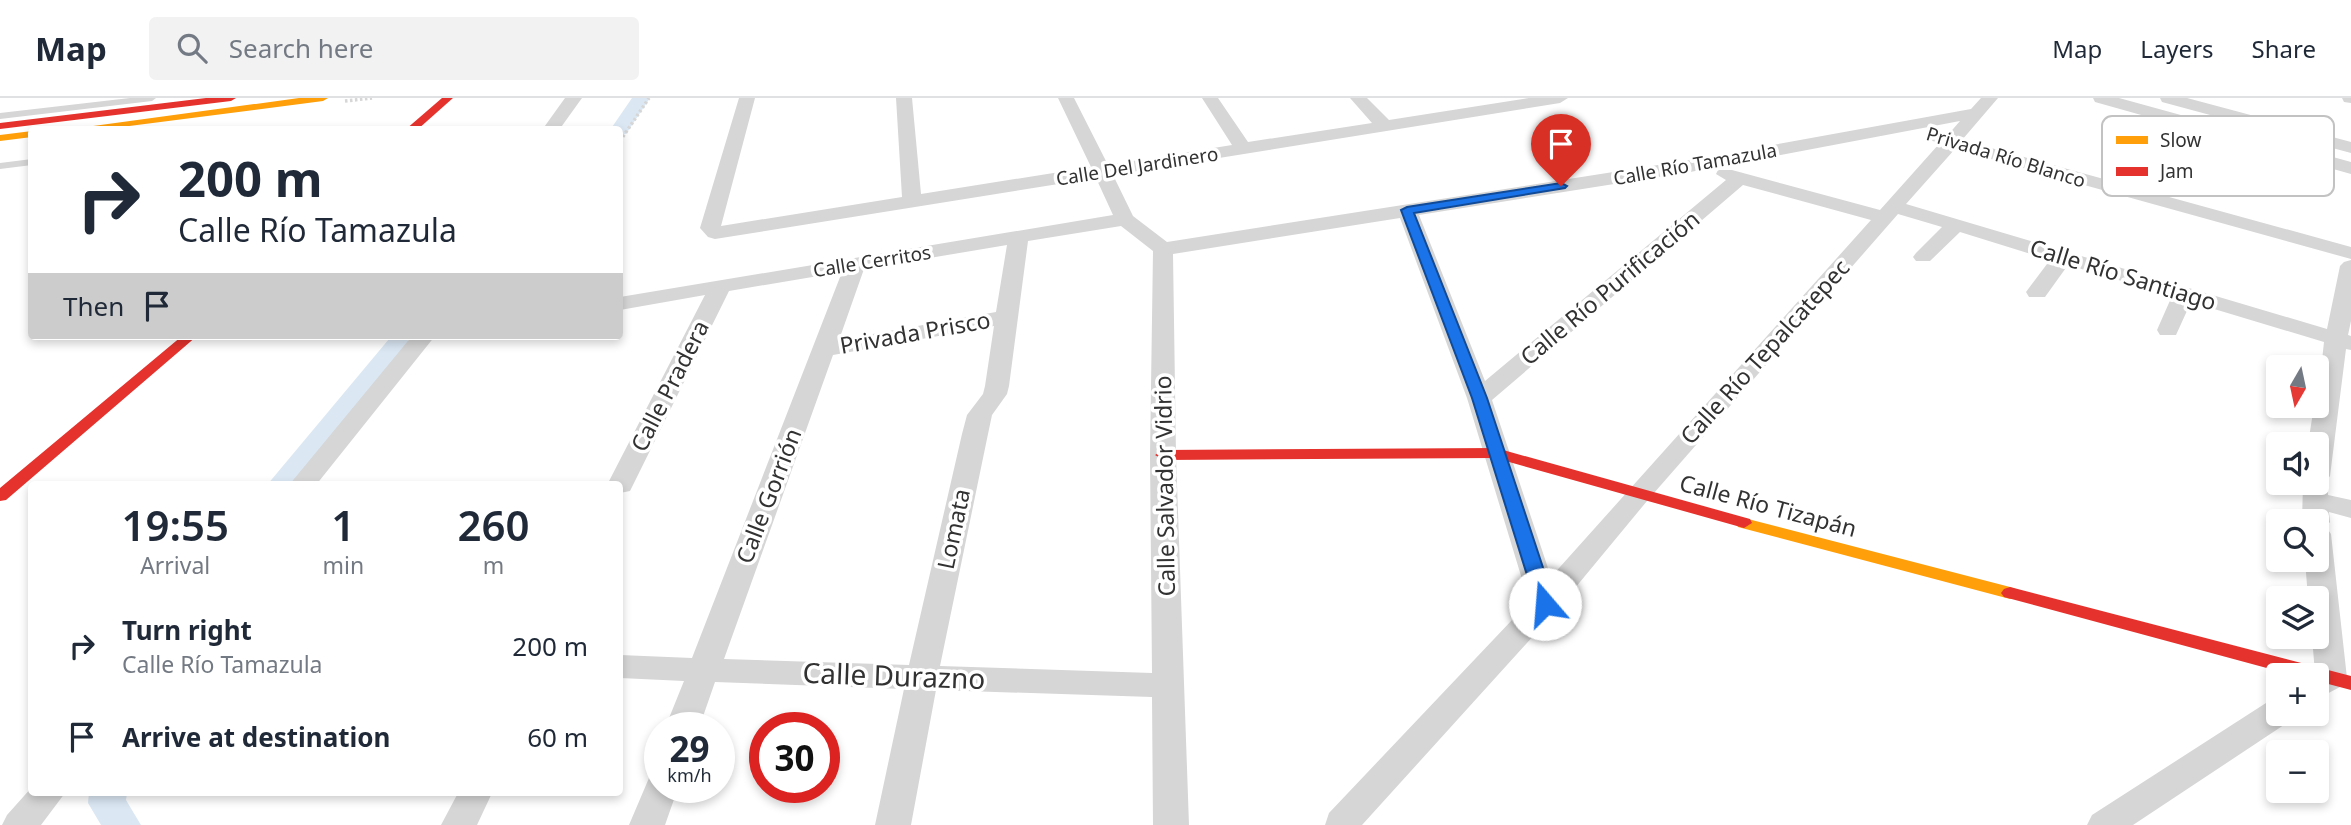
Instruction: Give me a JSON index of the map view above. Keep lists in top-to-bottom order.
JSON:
{
  "streets": {
    "main road": ["Calle Río Tizapán"],
    "street": [
      "Privada Río Blanco",
      "Calle Río Tamazula",
      "Calle Del Jardinero",
      "Calle Cerritos",
      "Calle Río Santiago",
      "Calle Río Purificación",
      "Privada Prisco",
      "Calle Río Tepalcatepec",
      "Calle Pradera",
      "Calle Salvador Vidrio",
      "Calle Gorrión",
      "Lomata",
      "Calle Durazno"
    ]
  },
  "crossings": [
    ["Privada Río Blanco", "Calle Río Tamazula"],
    ["Privada Río Blanco", "Calle Río Tepalcatepec"],
    ["Calle Río Tamazula", "Calle Río Santiago"],
    ["Calle Río Tamazula", "Calle Río Tepalcatepec"],
    ["Calle Río Tamazula", "Calle Salvador Vidrio"],
    ["Calle Cerritos", "Calle Pradera"],
    ["Calle Cerritos", "Calle Gorrión"],
    ["Calle Cerritos", "Lomata"],
    ["Calle Río Santiago", "Calle Río Purificación"],
    ["Calle Río Santiago", "Calle Río Tepalcatepec"],
    ["Privada Prisco", "Calle Gorrión"],
    ["Privada Prisco", "Lomata"],
    ["Calle Río Tepalcatepec", "Calle Río Tizapán"],
    ["Calle Salvador Vidrio", "Calle Río Tizapán"],
    ["Calle Salvador Vidrio", "Calle Durazno"],
    ["Calle Gorrión", "Calle Durazno"],
    ["Lomata", "Calle Durazno"]
  ],
  "legend": ["Slow", "Jam"],
  "north": "bottom",
  "page": {
    "header": "Map",
    "search": "Search here",
    "nav": ["Map", "Layers", "Share"],
    "turn": ["200 m", "Calle Río Tamazula"],
    "then": "Then",
    "map_buttons": ["+", "−"],
    "eta": [
      "19:55",
      "Arrival",
      "1",
      "min",
      "260",
      "m"
    ],
    "list": [
      {
        "name": "Turn right",
        "note": "Calle Río Tamazula",
        "value": "200 m"
      },
      {
        "name": "Arrive at destination",
        "value": "60 m"
      }
    ],
    "speed": "29 km/h",
    "limit": "30"
  }
}
